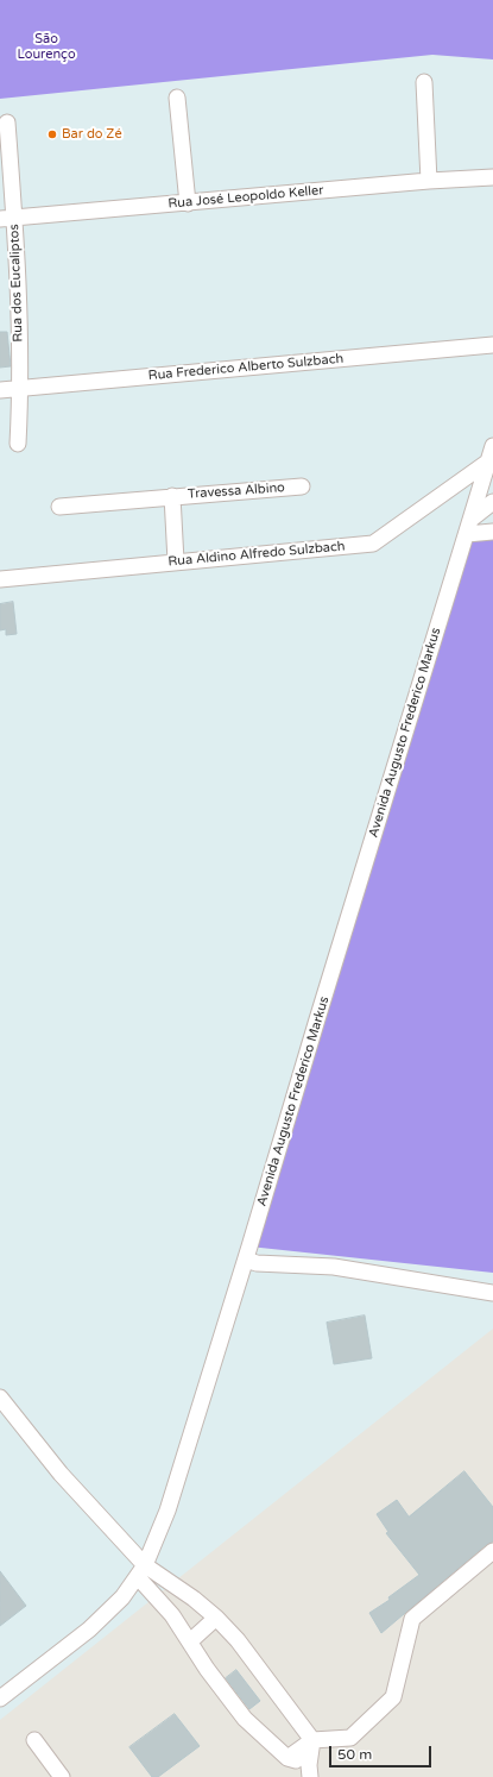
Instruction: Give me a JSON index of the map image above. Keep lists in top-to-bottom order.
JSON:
{
  "streets": {
    "street": [
      "Rua José Leopoldo Keller",
      "Rua dos Eucaliptos",
      "Rua Frederico Alberto Sulzbach",
      "Travessa Albino",
      "Rua Aldino Alfredo Sulzbach",
      "Avenida Augusto Frederico Markus"
    ]
  },
  "crossings": [
    ["Rua José Leopoldo Keller", "Rua dos Eucaliptos"],
    ["Rua dos Eucaliptos", "Rua Frederico Alberto Sulzbach"],
    ["Travessa Albino", "Rua Aldino Alfredo Sulzbach"],
    ["Rua Aldino Alfredo Sulzbach", "Avenida Augusto Frederico Markus"]
  ],
  "parks": ["São Lourenço"],
  "places": ["Bar do Zé"],
  "scale_bar": "50 m"
}
